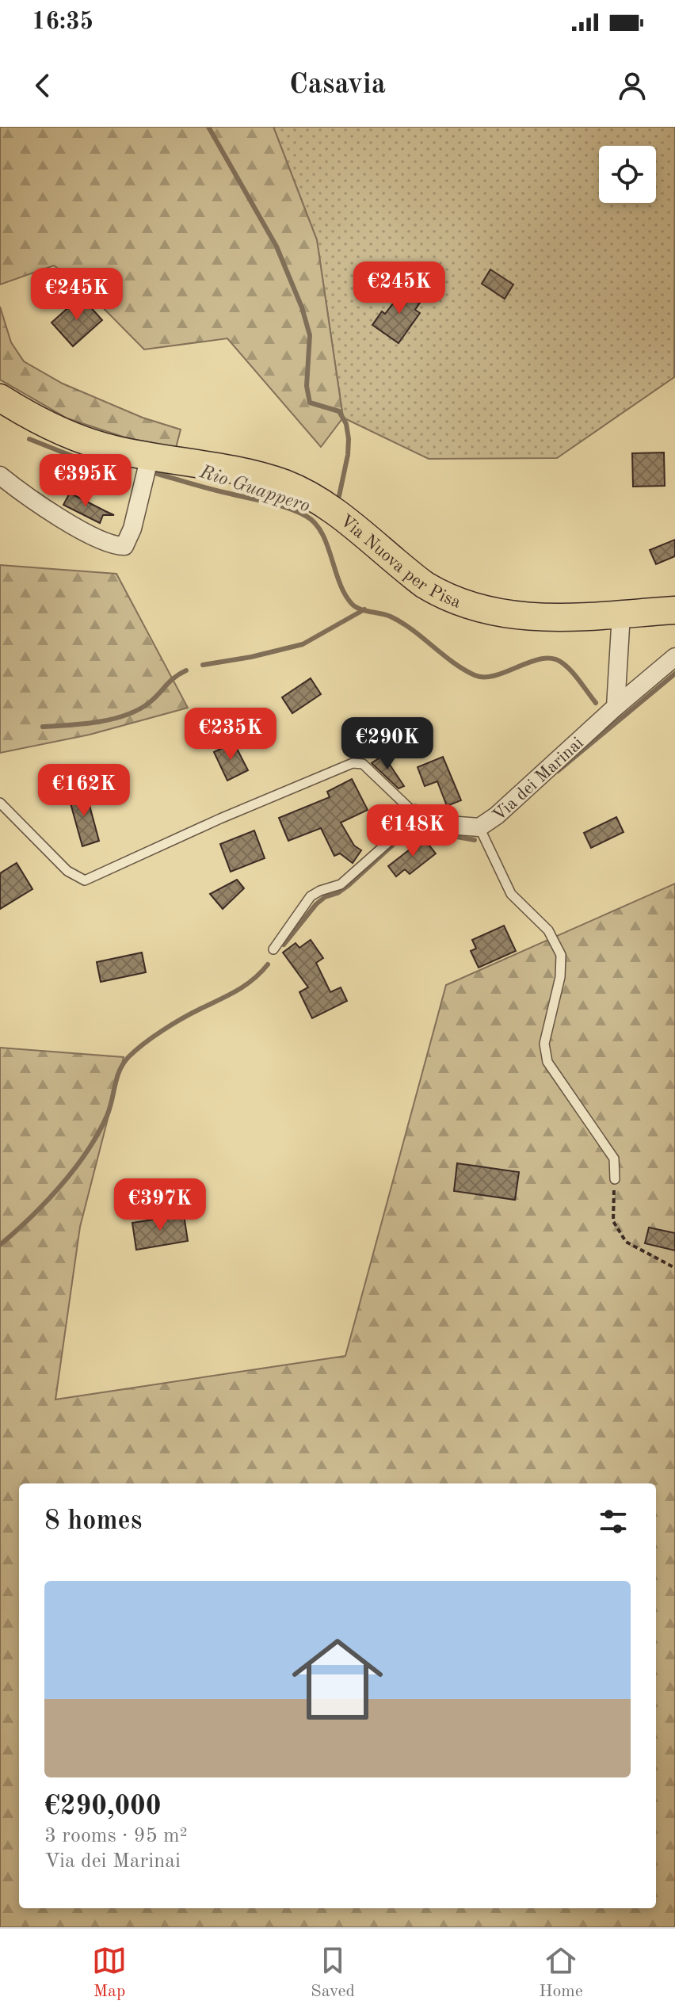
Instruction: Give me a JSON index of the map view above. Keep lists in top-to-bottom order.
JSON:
{
  "streets": {
    "main road": ["Via Nuova per Pisa"],
    "street": ["Via dei Marinai"]
  },
  "water": ["Rio Guappero"],
  "page": {
    "status": "16:35",
    "header": "Casavia",
    "price": [
      "€245K",
      "€245K",
      "€395K",
      "€235K",
      "€290K",
      "€162K",
      "€148K",
      "€397K"
    ],
    "heading": "8 homes",
    "list": [
      {
        "name": "€290,000",
        "note": "3 rooms · 95 m² · Via dei Marinai"
      }
    ],
    "tabs": ["Map", "Saved", "Home"]
  }
}
